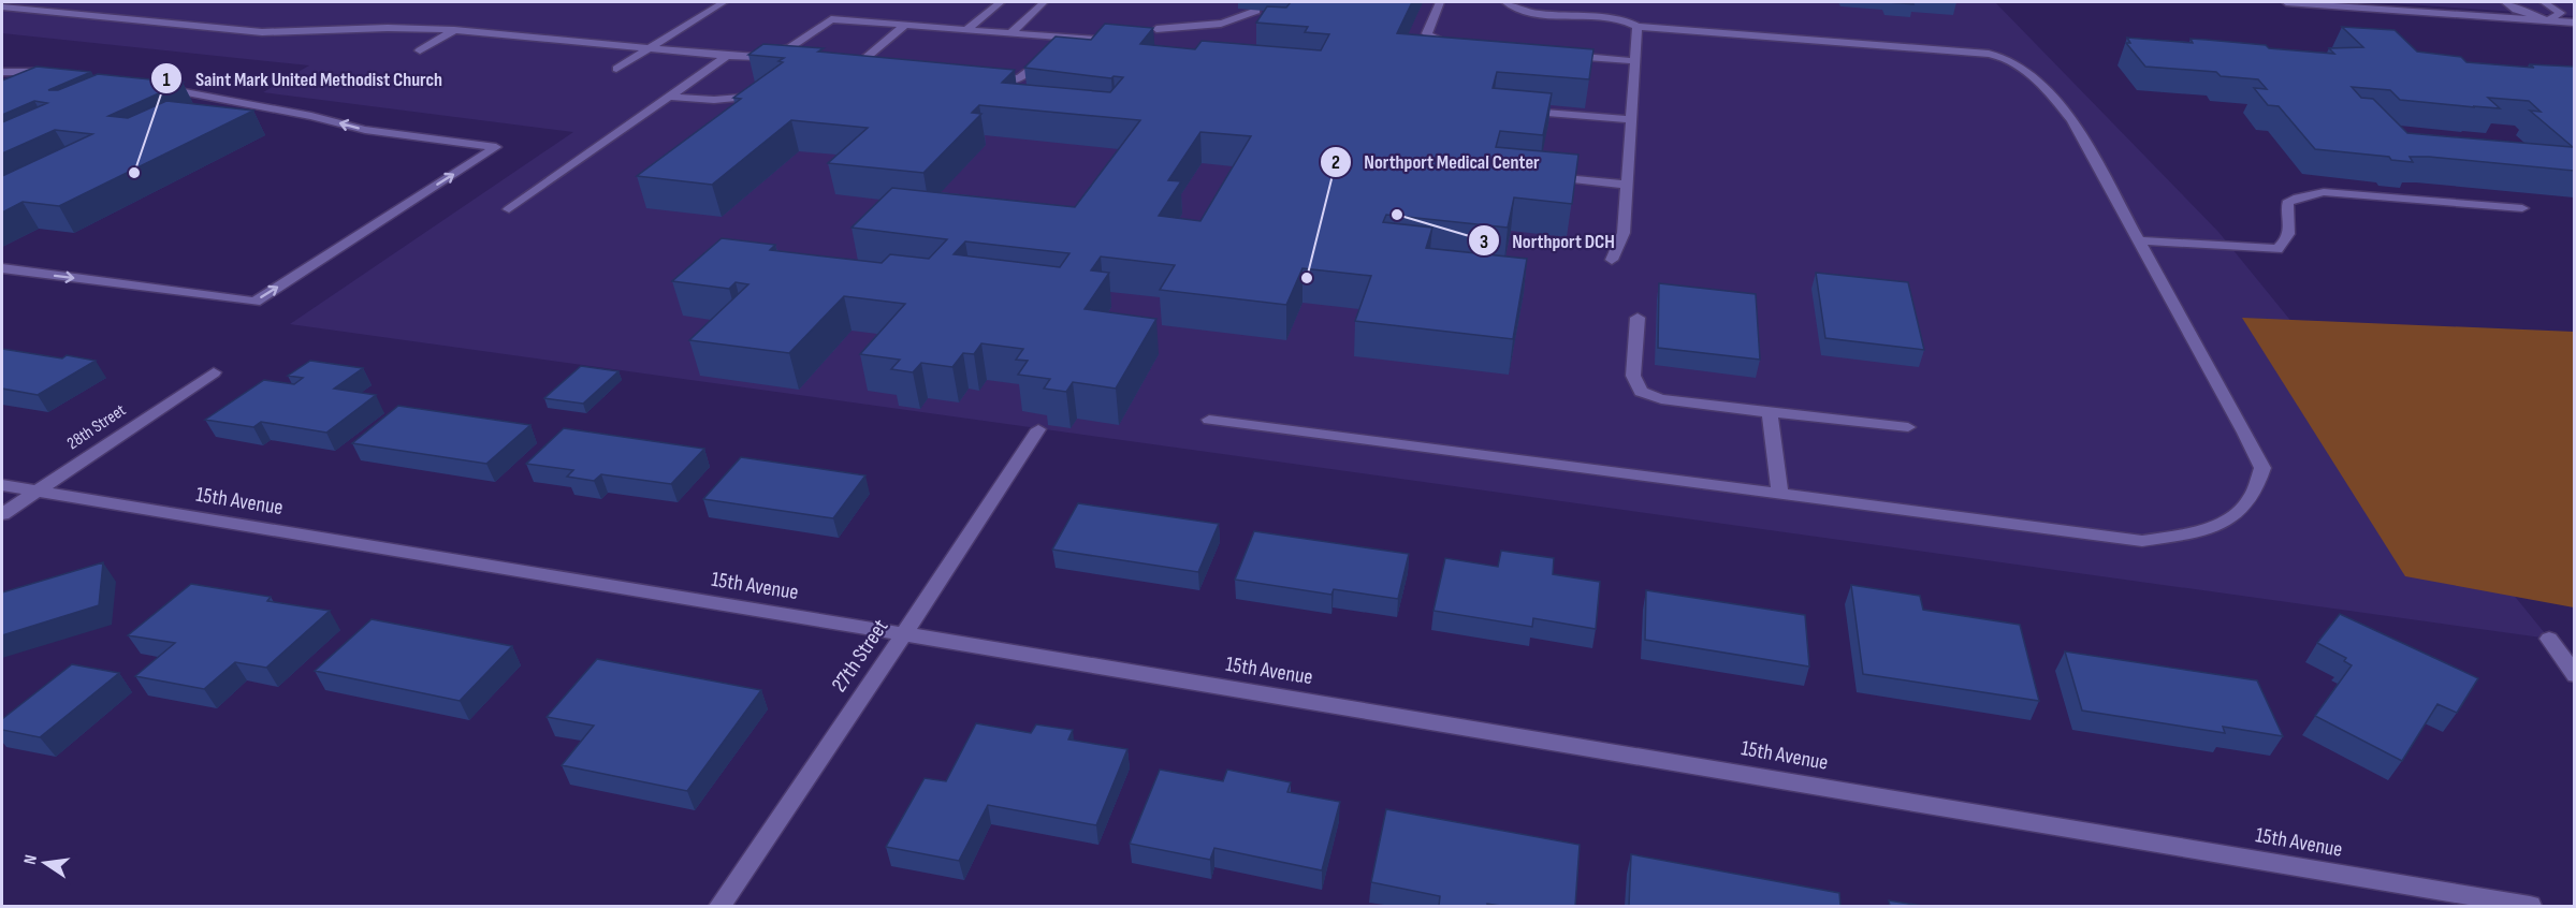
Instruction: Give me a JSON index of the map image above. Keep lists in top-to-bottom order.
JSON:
{
  "streets": {
    "street": ["28th Street", "15th Avenue", "27th Street"]
  },
  "crossings": [
    ["28th Street", "15th Avenue"],
    ["15th Avenue", "27th Street"]
  ],
  "places": ["Saint Mark United Methodist Church", "Northport DCH", "Northport Medical Center"],
  "north": "left"
}
